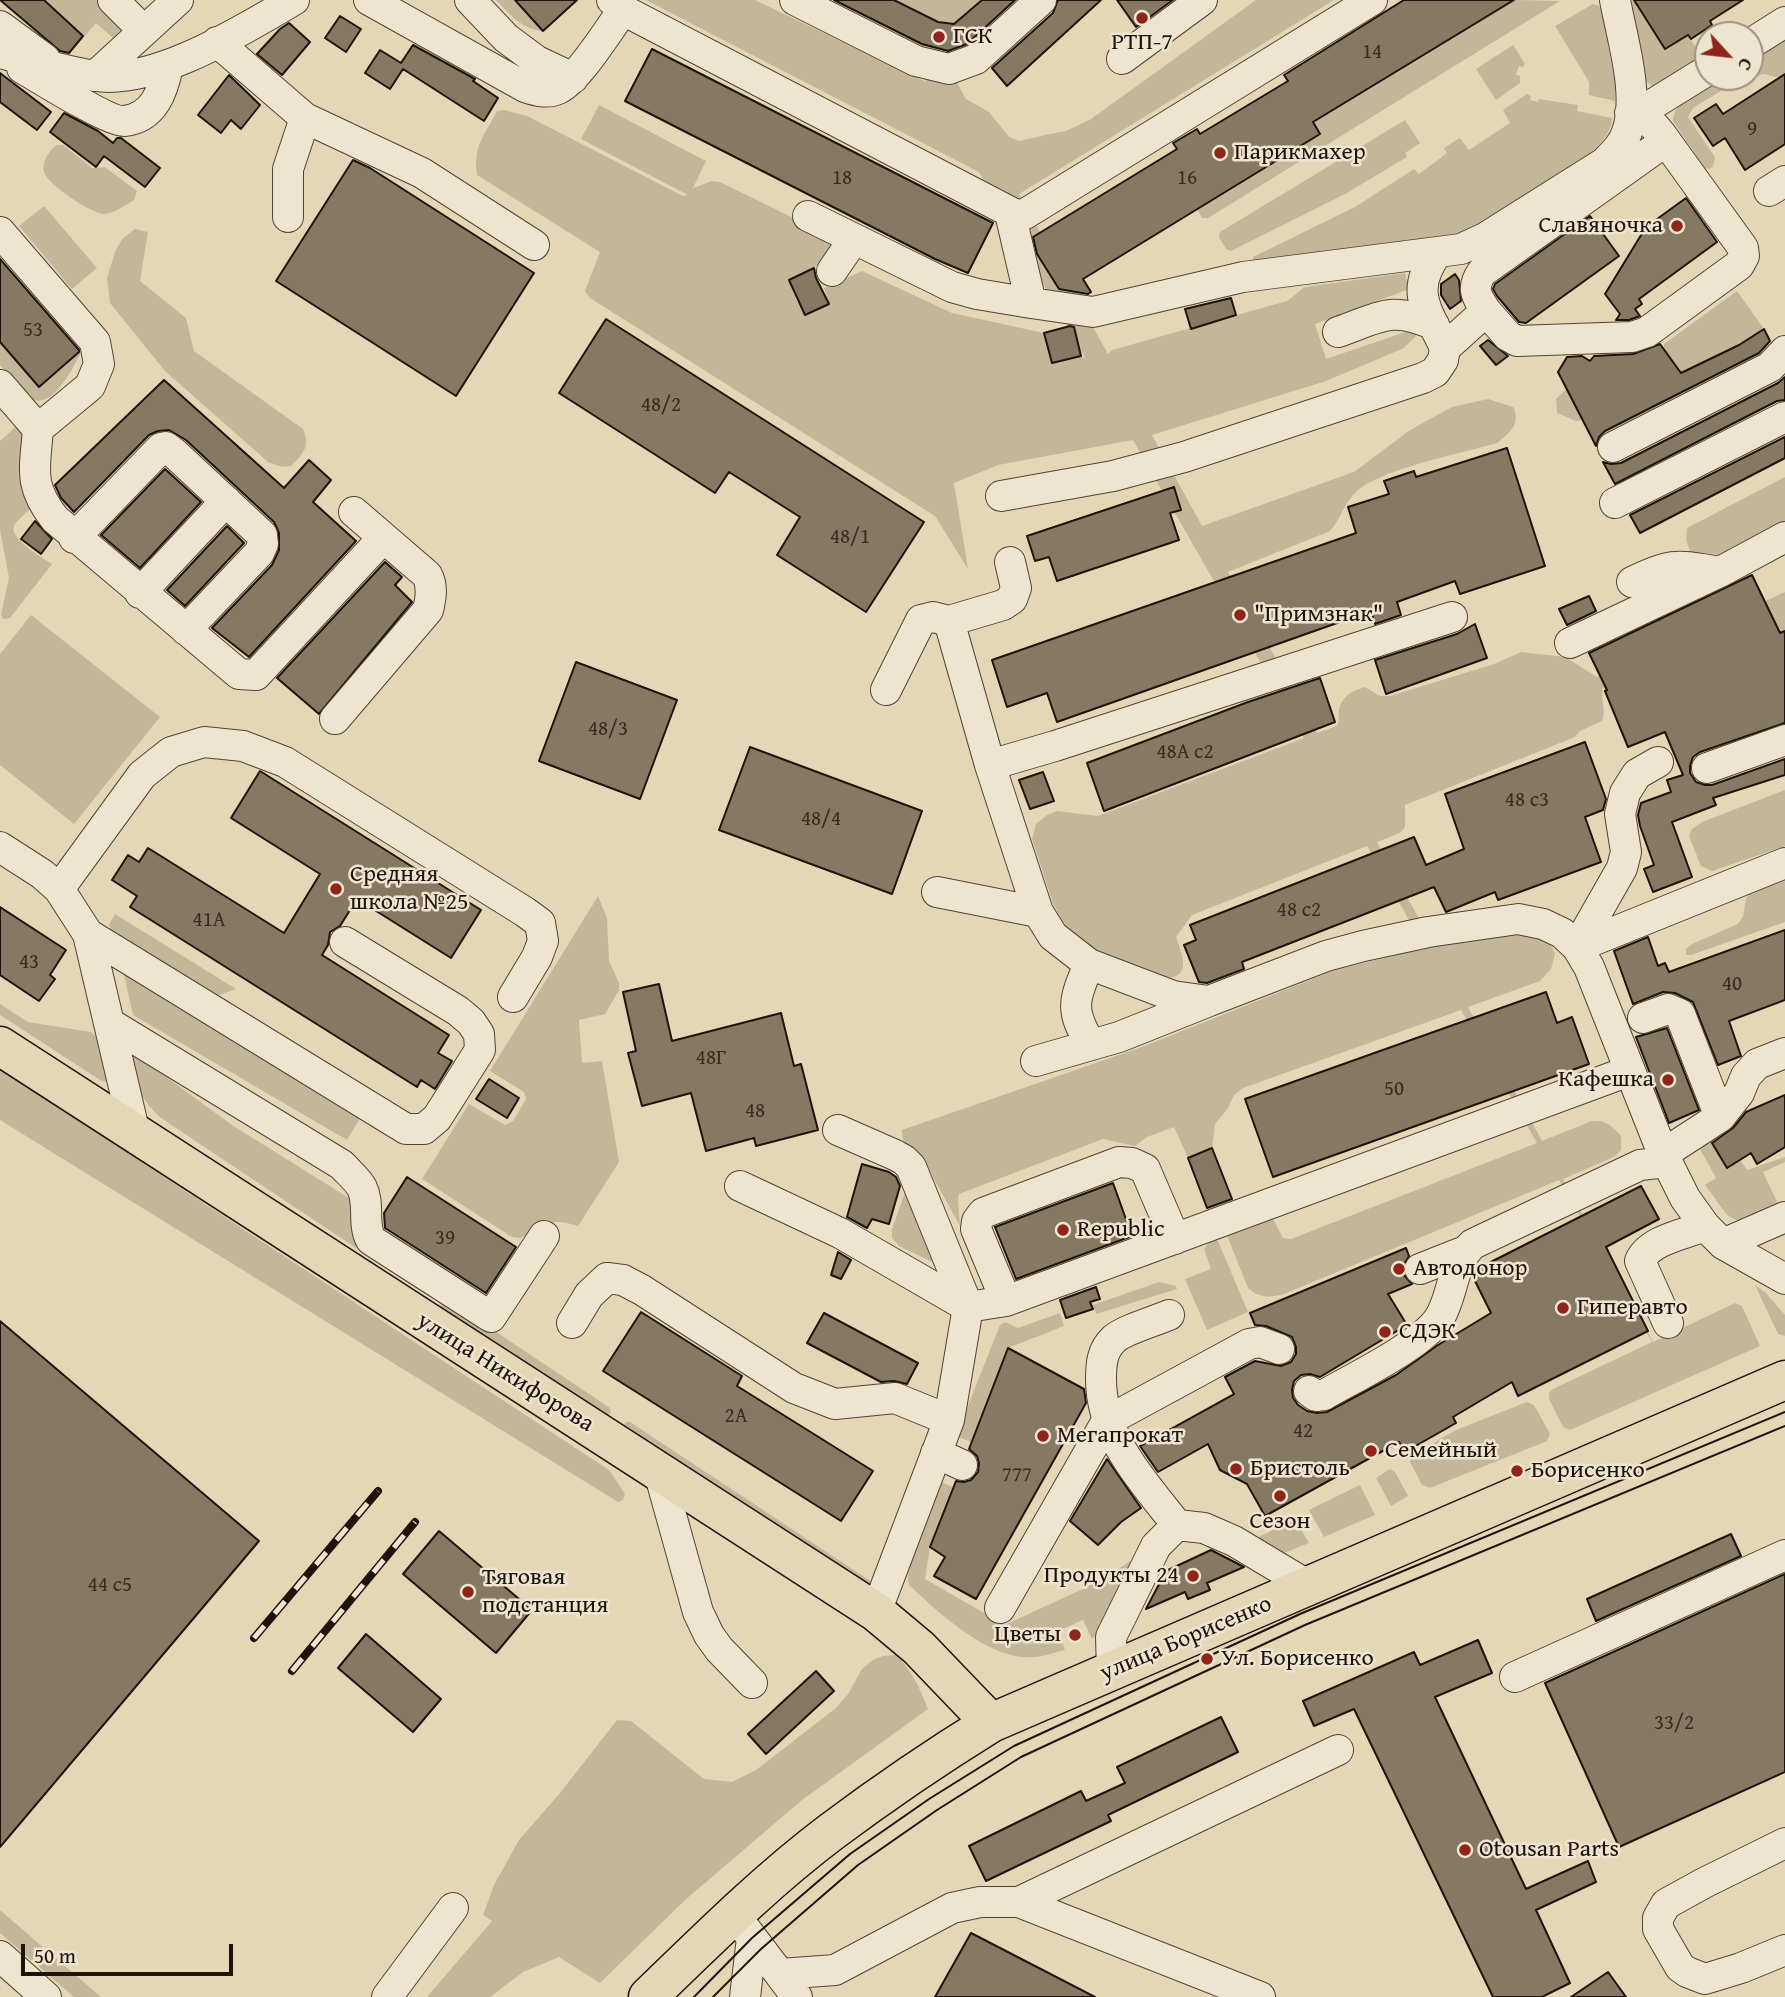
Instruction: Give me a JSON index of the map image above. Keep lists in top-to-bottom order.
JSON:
{
  "streets": {
    "main road": ["улица Никифорова", "улица Борисенко"]
  },
  "crossings": [
    ["улица Никифорова", "улица Борисенко"]
  ],
  "places": [
    "РТП-7",
    "ГСК",
    "Парикмахер",
    "Славяночка",
    "\"Примзнак\"",
    "Средняя школа №25",
    "Кафешка",
    "Republic",
    "Автодонор",
    "Гиперавто",
    "СДЭК",
    "Мегапрокат",
    "Семейный",
    "Бристоль",
    "Борисенко",
    "Сезон",
    "Продукты 24",
    "Тяговая подстанция",
    "Цветы",
    "Ул. Борисенко",
    "Otousan Parts"
  ],
  "house_numbers": [
    "14",
    "9",
    "18",
    "16",
    "53",
    "48/2",
    "48/1",
    "48/3",
    "48А с2",
    "48 с3",
    "48/4",
    "48 с2",
    "41А",
    "43",
    "40",
    "48Г",
    "50",
    "48",
    "39",
    "2А",
    "42",
    "777",
    "44 с5",
    "33/2"
  ],
  "scale_bar": "50 m",
  "north": "bottom right"
}
